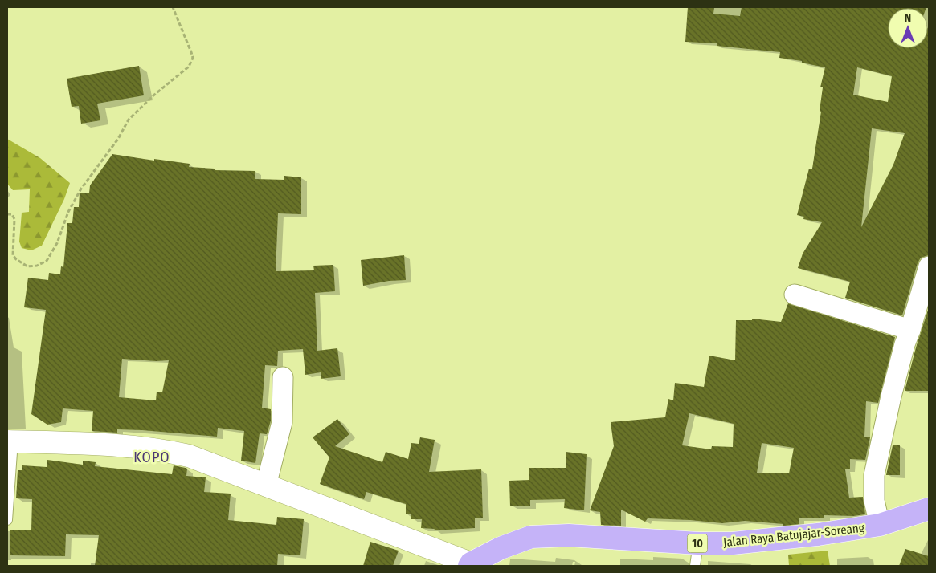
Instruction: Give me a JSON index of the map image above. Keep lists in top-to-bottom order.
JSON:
{
  "streets": {
    "highway": ["Jalan Raya Batujajar-Soreang", "10"]
  },
  "districts": ["KOPO"],
  "north": "top"
}
